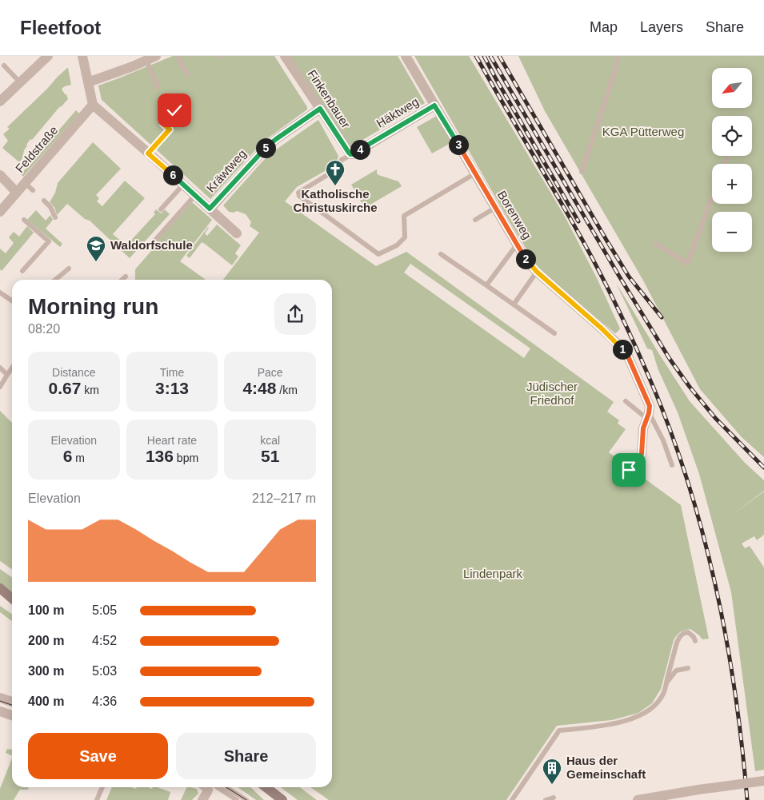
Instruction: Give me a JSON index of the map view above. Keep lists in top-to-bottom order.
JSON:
{
  "streets": {
    "street": [
      "Finkenbauer",
      "Häktweg",
      "Feldstraße",
      "Kräwtweg",
      "Borenweg"
    ]
  },
  "crossings": [
    ["Finkenbauer", "Häktweg"],
    ["Finkenbauer", "Kräwtweg"],
    ["Häktweg", "Borenweg"]
  ],
  "parks": ["KGA Pütterweg", "Jüdischer Friedhof", "Lindenpark"],
  "places": {
    "church": ["Katholische Christuskirche"],
    "school or university": ["Waldorfschule"],
    "building": ["Haus der Gemeinschaft"]
  },
  "north": "bottom left",
  "page": {
    "header": "Fleetfoot",
    "nav": ["Map", "Layers", "Share"],
    "map_buttons": ["+", "−"],
    "pins": [
      "3",
      "5",
      "4",
      "6",
      "2",
      "1"
    ],
    "heading": ["Morning run", "08:20"],
    "stats": [
      ["Distance", "0.67 km"],
      ["Time", "3:13"],
      ["Pace", "4:48 /km"],
      ["Elevation", "6 m"],
      ["Heart rate", "136 bpm"],
      ["kcal", "51"]
    ],
    "chart": ["Elevation", "212–217 m"],
    "list": [
      {
        "name": "100 m",
        "note": "5:05"
      },
      {
        "name": "200 m",
        "note": "4:52"
      },
      {
        "name": "300 m",
        "note": "5:03"
      },
      {
        "name": "400 m",
        "note": "4:36"
      }
    ],
    "buttons": ["Save", "Share"]
  }
}
